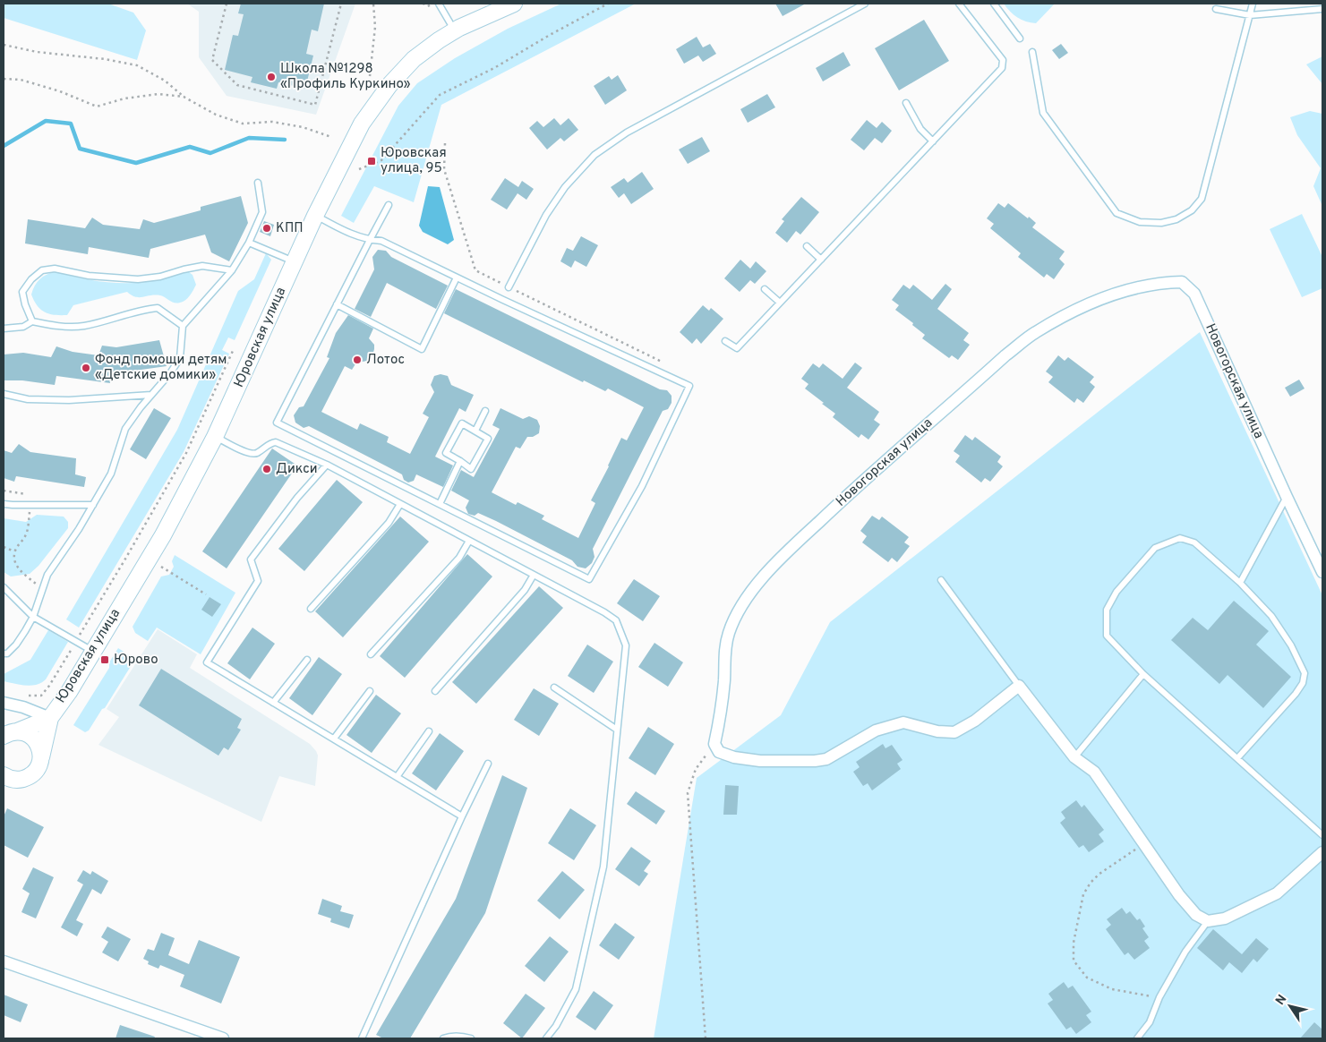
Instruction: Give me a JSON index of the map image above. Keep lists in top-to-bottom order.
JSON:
{
  "streets": {
    "street": ["Юровская улица", "Новогорская улица"]
  },
  "places": {
    "other": [
      "Школа №1298 «Профиль Куркино»",
      "КПП",
      "Лотос",
      "Фонд помощи детям «Детские домики»",
      "Дикси"
    ],
    "transit": ["Юровская улица, 95", "Юрово"]
  },
  "north": "top left"
}
